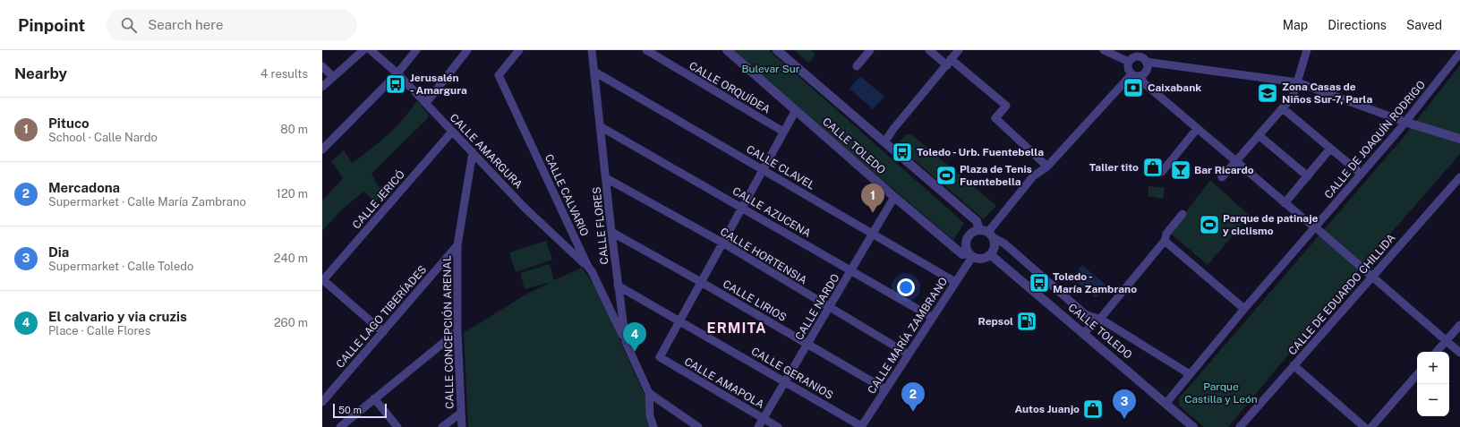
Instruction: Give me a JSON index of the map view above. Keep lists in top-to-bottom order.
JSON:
{
  "streets": {
    "street": [
      "CALLE ORQUÍDEA",
      "CALLE DE JOAQUÍN RODRIGO",
      "CALLE TOLEDO",
      "CALLE AMARGURA",
      "CALLE CLAVEL",
      "CALLE CALVARIO",
      "CALLE JERICÓ",
      "CALLE AZUCENA",
      "CALLE FLORES",
      "CALLE HORTENSIA",
      "CALLE DE EDUARDO CHILLIDA",
      "CALLE LIRIOS",
      "CALLE NARDO",
      "CALLE LAGO TIBERÍADES",
      "CALLE CONCEPCIÓN ARENAL",
      "CALLE MARÍA ZAMBRANO",
      "CALLE GERANIOS",
      "CALLE AMAPOLA"
    ]
  },
  "crossings": [
    ["CALLE DE JOAQUÍN RODRIGO", "CALLE TOLEDO"],
    ["CALLE TOLEDO", "CALLE NARDO"],
    ["CALLE TOLEDO", "CALLE MARÍA ZAMBRANO"],
    ["CALLE AMARGURA", "CALLE CALVARIO"],
    ["CALLE AMARGURA", "CALLE JERICÓ"],
    ["CALLE AMARGURA", "CALLE CONCEPCIÓN ARENAL"],
    ["CALLE CLAVEL", "CALLE FLORES"],
    ["CALLE CLAVEL", "CALLE NARDO"],
    ["CALLE CLAVEL", "CALLE MARÍA ZAMBRANO"],
    ["CALLE CALVARIO", "CALLE FLORES"],
    ["CALLE AZUCENA", "CALLE FLORES"],
    ["CALLE AZUCENA", "CALLE NARDO"],
    ["CALLE AZUCENA", "CALLE MARÍA ZAMBRANO"],
    ["CALLE FLORES", "CALLE HORTENSIA"],
    ["CALLE FLORES", "CALLE LIRIOS"],
    ["CALLE FLORES", "CALLE GERANIOS"],
    ["CALLE HORTENSIA", "CALLE NARDO"],
    ["CALLE HORTENSIA", "CALLE MARÍA ZAMBRANO"],
    ["CALLE LIRIOS", "CALLE NARDO"],
    ["CALLE LIRIOS", "CALLE MARÍA ZAMBRANO"],
    ["CALLE NARDO", "CALLE GERANIOS"],
    ["CALLE NARDO", "CALLE AMAPOLA"],
    ["CALLE LAGO TIBERÍADES", "CALLE CONCEPCIÓN ARENAL"],
    ["CALLE MARÍA ZAMBRANO", "CALLE GERANIOS"],
    ["CALLE GERANIOS", "CALLE AMAPOLA"]
  ],
  "districts": ["ERMITA"],
  "parks": ["Bulevar Sur", "Parque Castilla y León"],
  "places": {
    "bus stop": ["Jerusalén - Amargura", "Toledo - Urb. Fuentebella", "Toledo - María Zambrano"],
    "bank": ["Caixabank"],
    "school or university": ["Zona Casas de Niños Sur-7, Parla"],
    "shop": ["Taller tito", "Autos Juanjo"],
    "bar": ["Bar Ricardo"],
    "sports": ["Plaza de Tenis Fuentebella", "Parque de patinaje y ciclismo"],
    "fuel station": ["Repsol"]
  },
  "scale_bar": "50 m",
  "page": {
    "header": "Pinpoint",
    "search": "Search here",
    "nav": ["Map", "Directions", "Saved"],
    "heading": ["Nearby", "4 results"],
    "list": [
      {
        "mark": "1",
        "name": "Pituco",
        "note": "School · Calle Nardo",
        "value": "80 m"
      },
      {
        "mark": "2",
        "name": "Mercadona",
        "note": "Supermarket · Calle María Zambrano",
        "value": "120 m"
      },
      {
        "mark": "3",
        "name": "Dia",
        "note": "Supermarket · Calle Toledo",
        "value": "240 m"
      },
      {
        "mark": "4",
        "name": "El calvario y via cruzis",
        "note": "Place · Calle Flores",
        "value": "260 m"
      }
    ],
    "pins": [
      "1",
      "4",
      "2",
      "3"
    ],
    "map_buttons": ["+", "−"],
    "scale": "50 m"
  }
}
